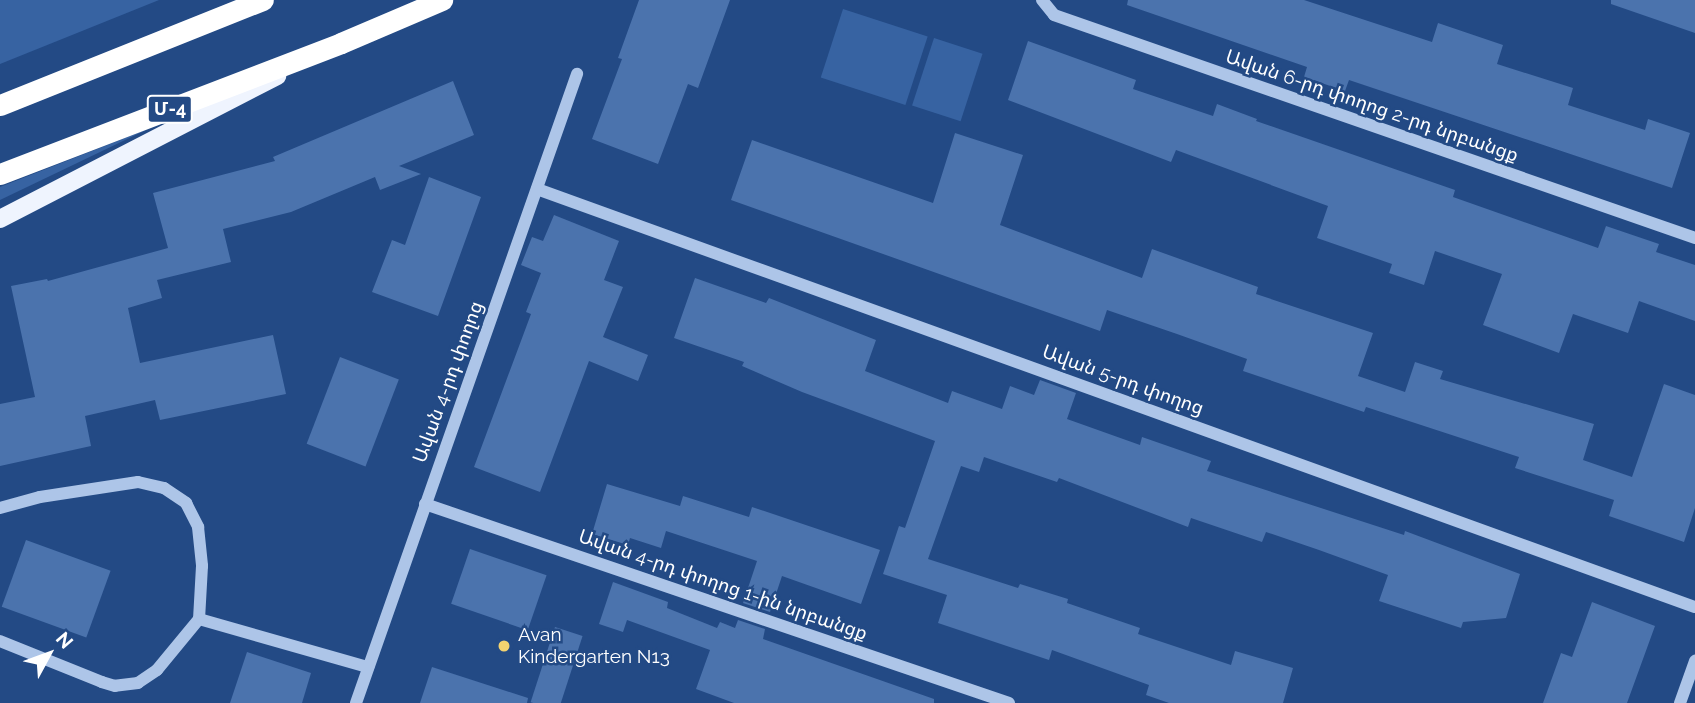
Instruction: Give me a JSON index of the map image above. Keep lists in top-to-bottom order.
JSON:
{
  "streets": {
    "highway": ["Մ-4"],
    "street": [
      "Ավան 6-րդ փողոց 2-րդ նրբանցք",
      "Ավան 5-րդ փողոց",
      "Ավան 4-րդ փողոց",
      "Ավան 4-րդ փողոց 1-ին նրբանցք"
    ]
  },
  "crossings": [
    ["Ավան 5-րդ փողոց", "Ավան 4-րդ փողոց"],
    ["Ավան 4-րդ փողոց", "Ավան 4-րդ փողոց 1-ին նրբանցք"]
  ],
  "places": ["Avan Kindergarten N13"],
  "north": "top right"
}
